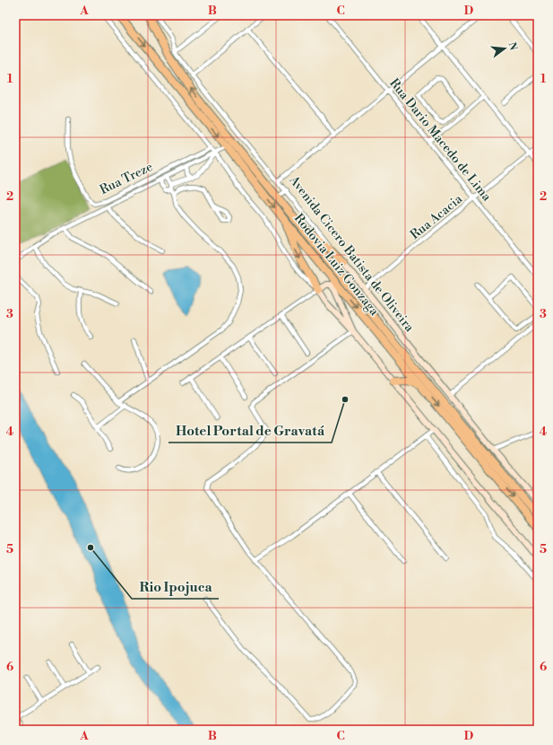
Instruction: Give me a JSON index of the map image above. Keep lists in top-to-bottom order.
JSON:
{
  "streets": {
    "highway": ["Rodovia Luiz Gonzaga"],
    "main road": ["Avenida Cicero Batista de Oliveira"],
    "street": ["Rua Dario Macedo de Lima", "Rua Treze", "Rua Acacia"]
  },
  "crossings": [
    ["Rua Dario Macedo de Lima", "Rua Acacia"],
    ["Rua Acacia", "Avenida Cicero Batista de Oliveira"]
  ],
  "places": ["Hotel Portal de Gravatá", "Rio Ipojuca"],
  "north": "right",
  "grid": {
    "columns": [
      "A",
      "B",
      "C",
      "D"
    ],
    "rows": [
      "1",
      "2",
      "3",
      "4",
      "5",
      "6"
    ]
  }
}
